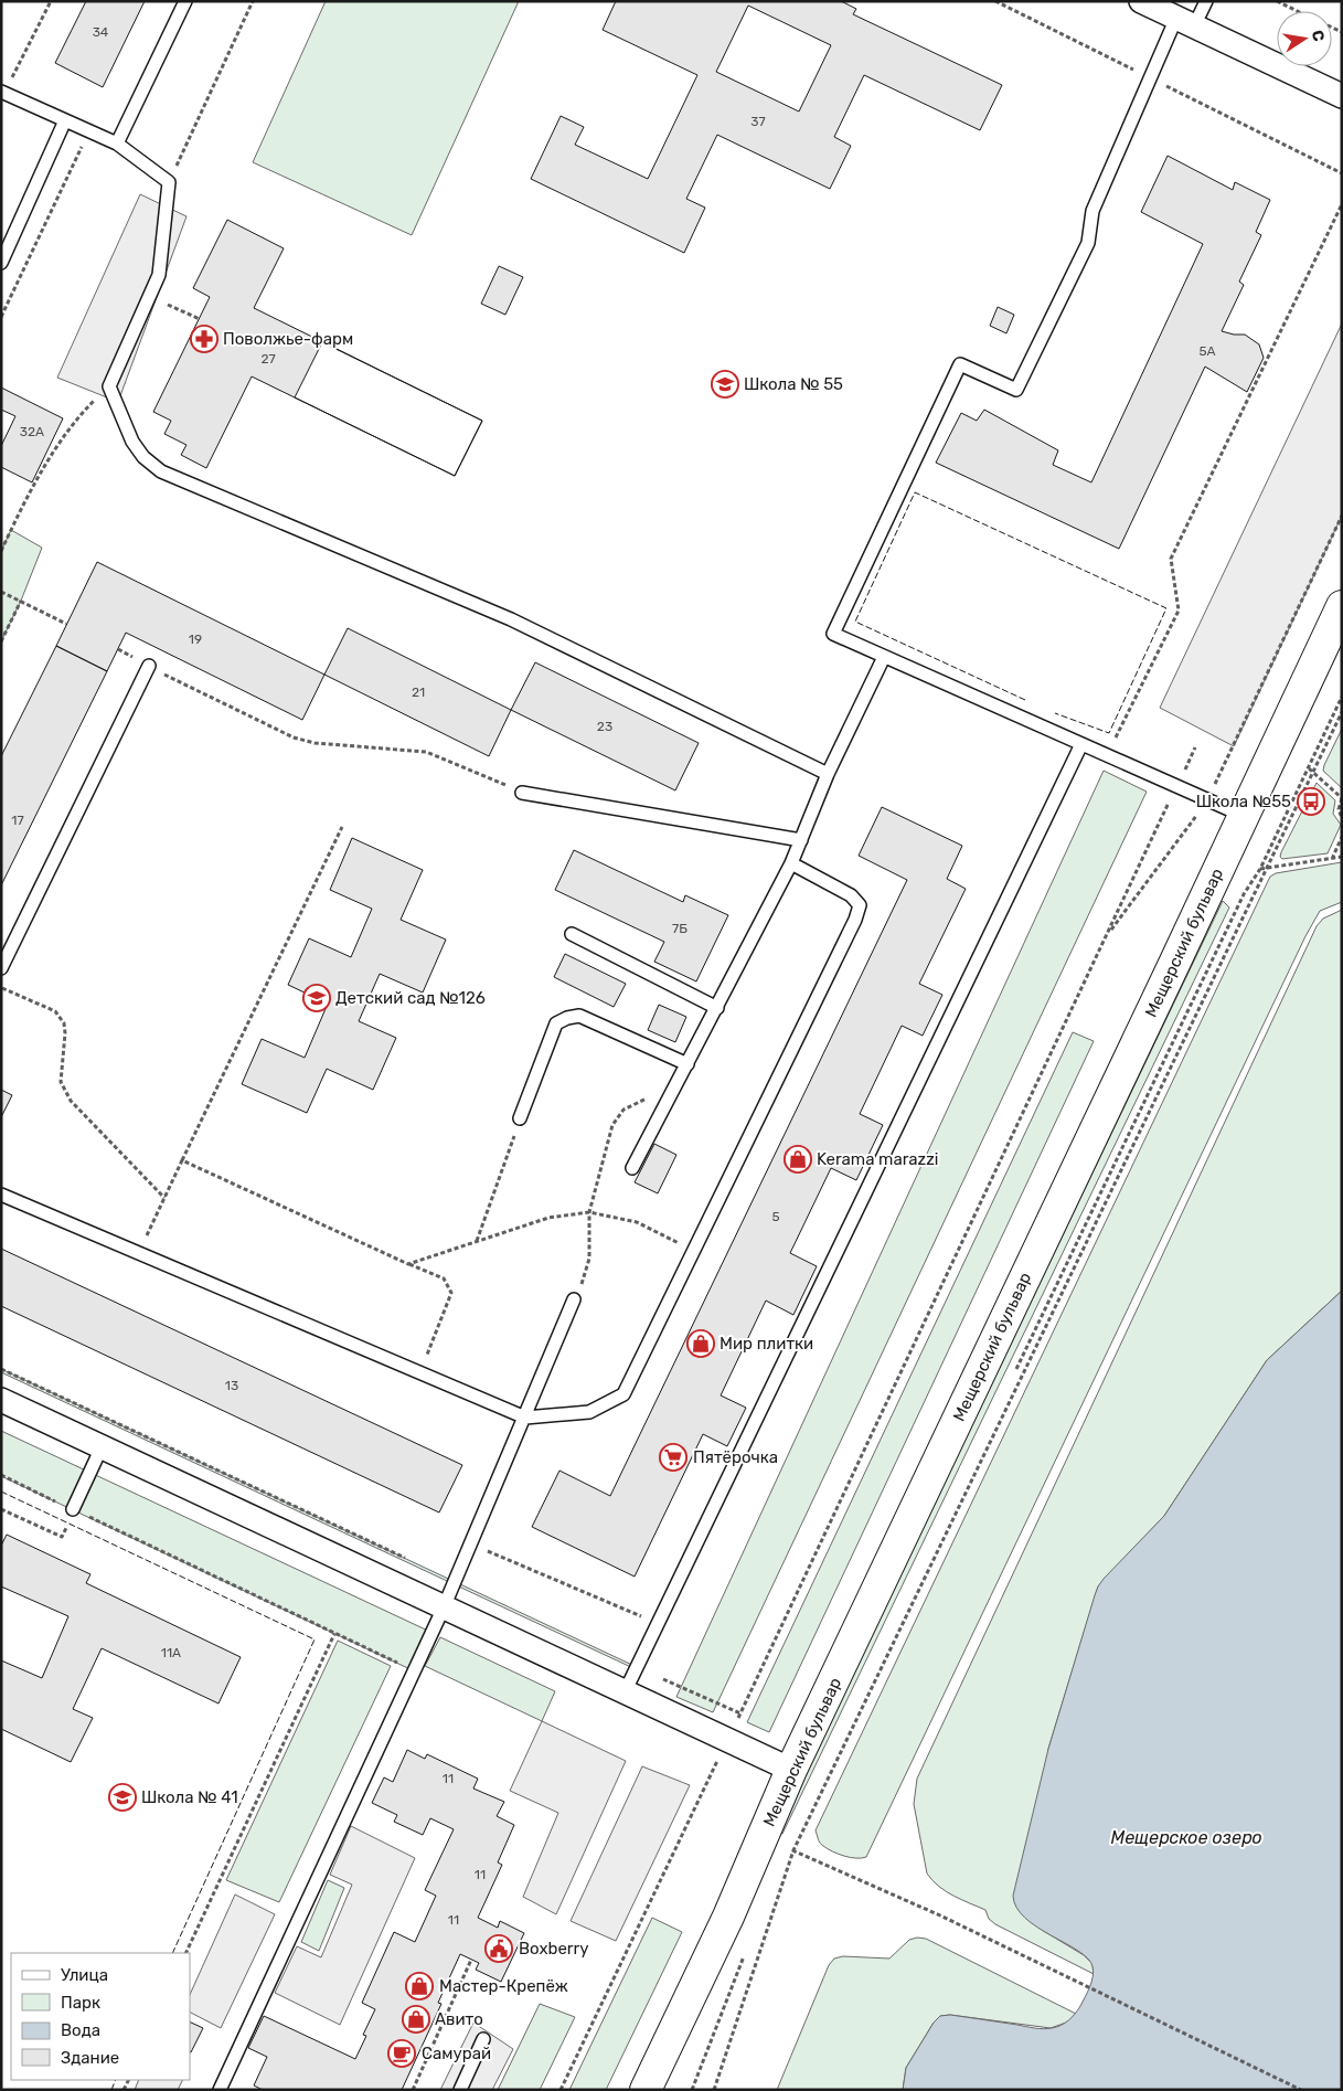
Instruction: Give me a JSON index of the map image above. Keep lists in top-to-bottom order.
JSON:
{
  "streets": {
    "main road": ["Мещерский бульвар"]
  },
  "water": ["Мещерское озеро"],
  "places": {
    "pharmacy": ["Поволжье-фарм"],
    "school or university": ["Школа № 55", "Детский сад №126", "Школа № 41"],
    "bus stop": ["Школа №55"],
    "shop": [
      "Kerama marazzi",
      "Мир плитки",
      "Мастер-Крепёж",
      "Авито"
    ],
    "supermarket": ["Пятёрочка"],
    "public building": ["Boxberry"],
    "cafe": ["Самурай"]
  },
  "house_numbers": [
    "34",
    "37",
    "5А",
    "27",
    "32А",
    "19",
    "21",
    "23",
    "17",
    "7Б",
    "5",
    "13",
    "11А",
    "11",
    "11",
    "11"
  ],
  "legend": [
    "Улица",
    "Парк",
    "Вода",
    "Здание"
  ],
  "north": "right"
}
